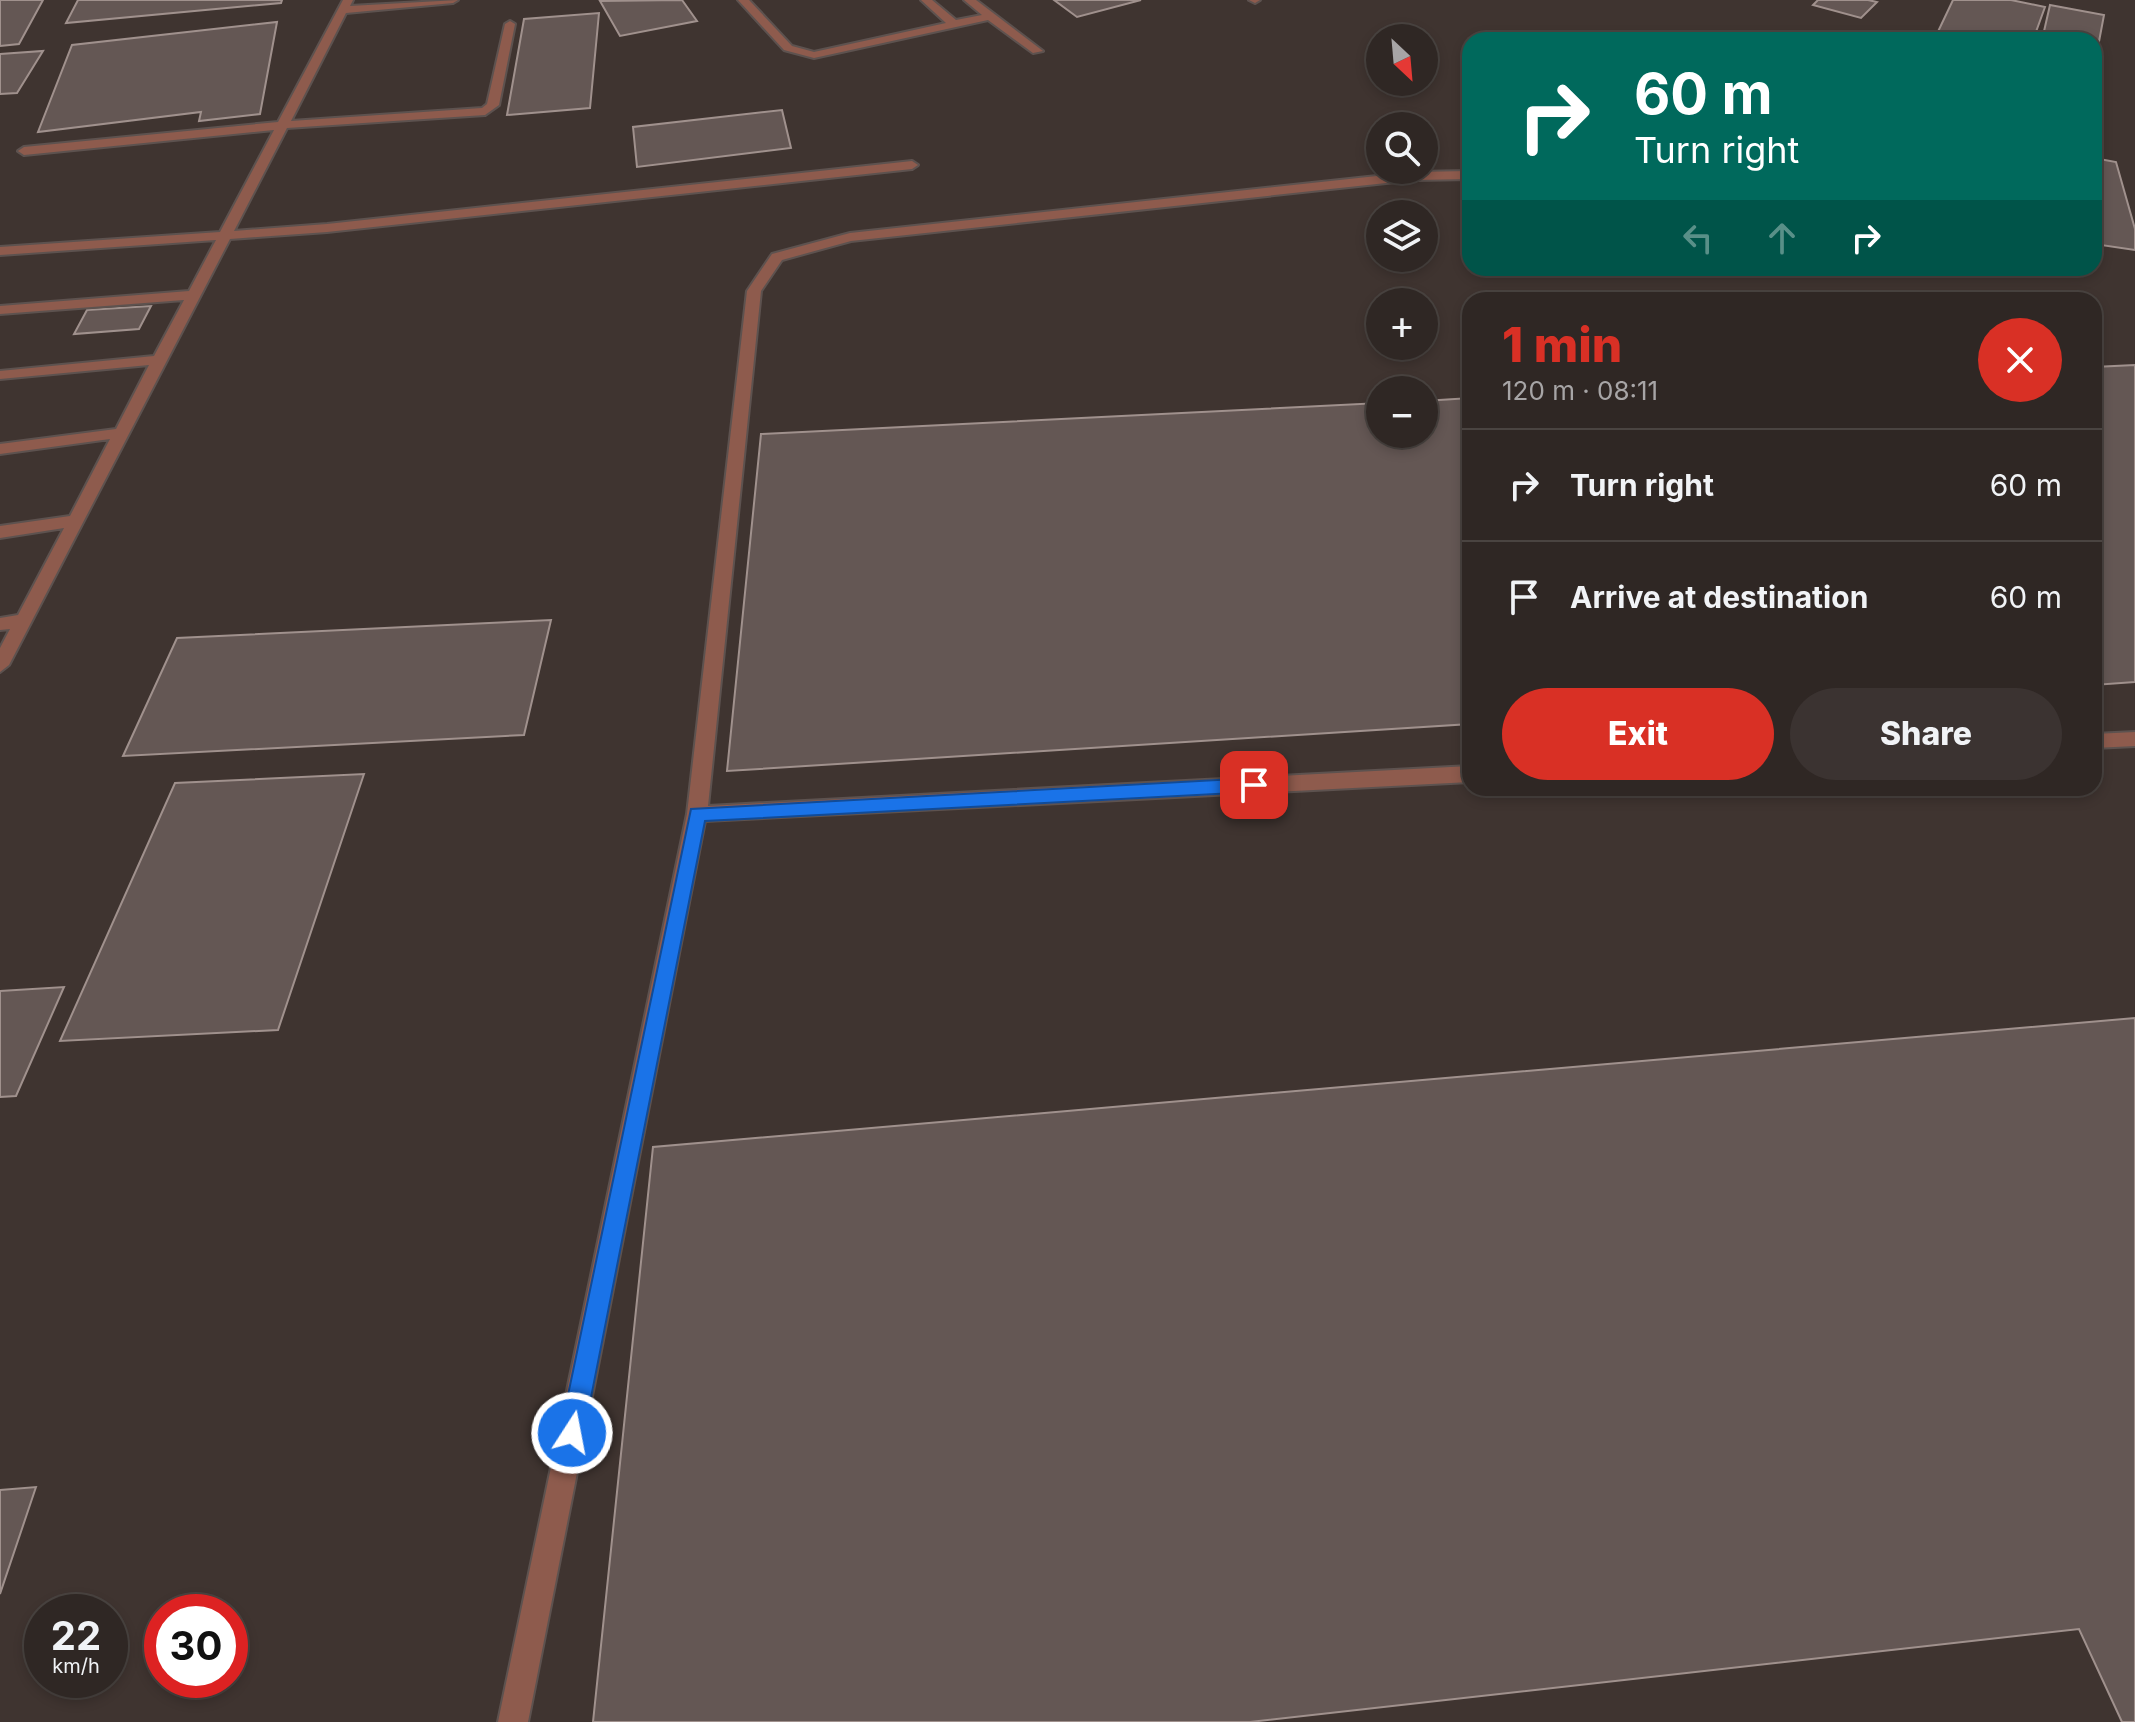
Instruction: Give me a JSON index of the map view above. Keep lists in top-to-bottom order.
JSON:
{
  "north": "bottom right",
  "page": {
    "map_buttons": ["+", "−"],
    "turn": ["60 m", "Turn right"],
    "heading": ["1 min", "120 m · 08:11"],
    "list": [
      {
        "name": "Turn right",
        "value": "60 m"
      },
      {
        "name": "Arrive at destination",
        "value": "60 m"
      }
    ],
    "buttons": ["Exit", "Share"],
    "speed": "22 km/h",
    "limit": "30"
  }
}
